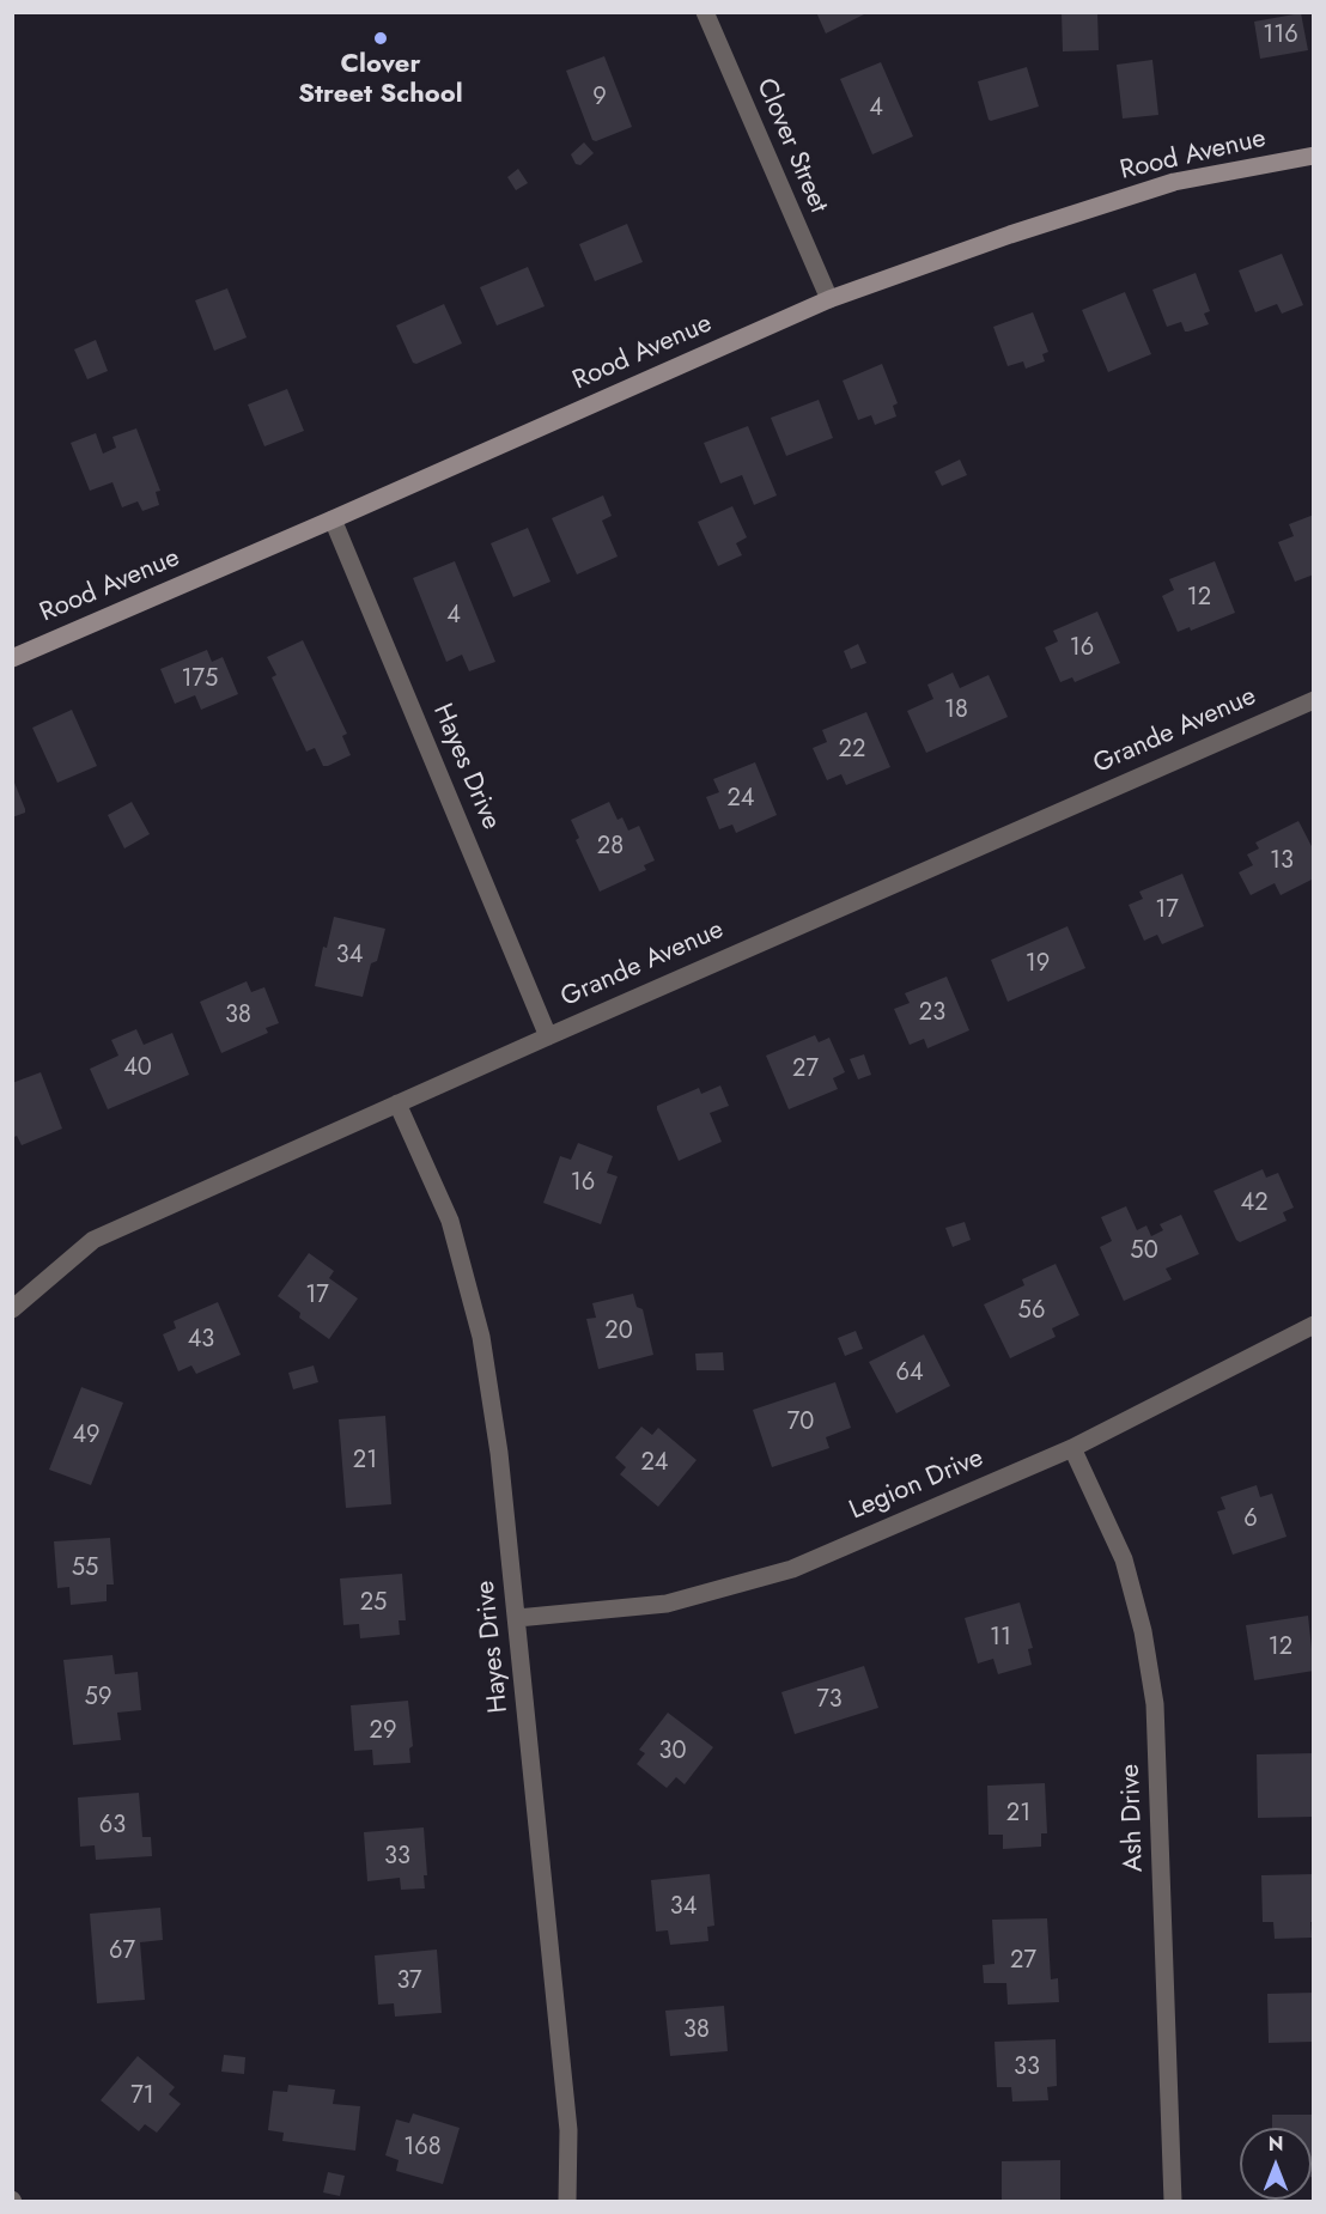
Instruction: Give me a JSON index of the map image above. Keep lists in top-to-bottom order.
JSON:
{
  "streets": {
    "street": [
      "Clover Street",
      "Rood Avenue",
      "Grande Avenue",
      "Hayes Drive",
      "Legion Drive",
      "Ash Drive"
    ]
  },
  "crossings": [
    ["Clover Street", "Rood Avenue"],
    ["Rood Avenue", "Hayes Drive"],
    ["Grande Avenue", "Hayes Drive"],
    ["Hayes Drive", "Legion Drive"],
    ["Legion Drive", "Ash Drive"]
  ],
  "places": ["Clover Street School"],
  "house_numbers": [
    "116",
    "9",
    "4",
    "12",
    "4",
    "16",
    "175",
    "18",
    "22",
    "24",
    "28",
    "13",
    "17",
    "34",
    "19",
    "23",
    "38",
    "40",
    "27",
    "16",
    "42",
    "50",
    "17",
    "56",
    "20",
    "43",
    "64",
    "70",
    "49",
    "21",
    "24",
    "6",
    "55",
    "25",
    "11",
    "12",
    "59",
    "73",
    "29",
    "30",
    "21",
    "63",
    "33",
    "34",
    "67",
    "27",
    "37",
    "38",
    "33",
    "71",
    "168"
  ],
  "north": "top"
}
